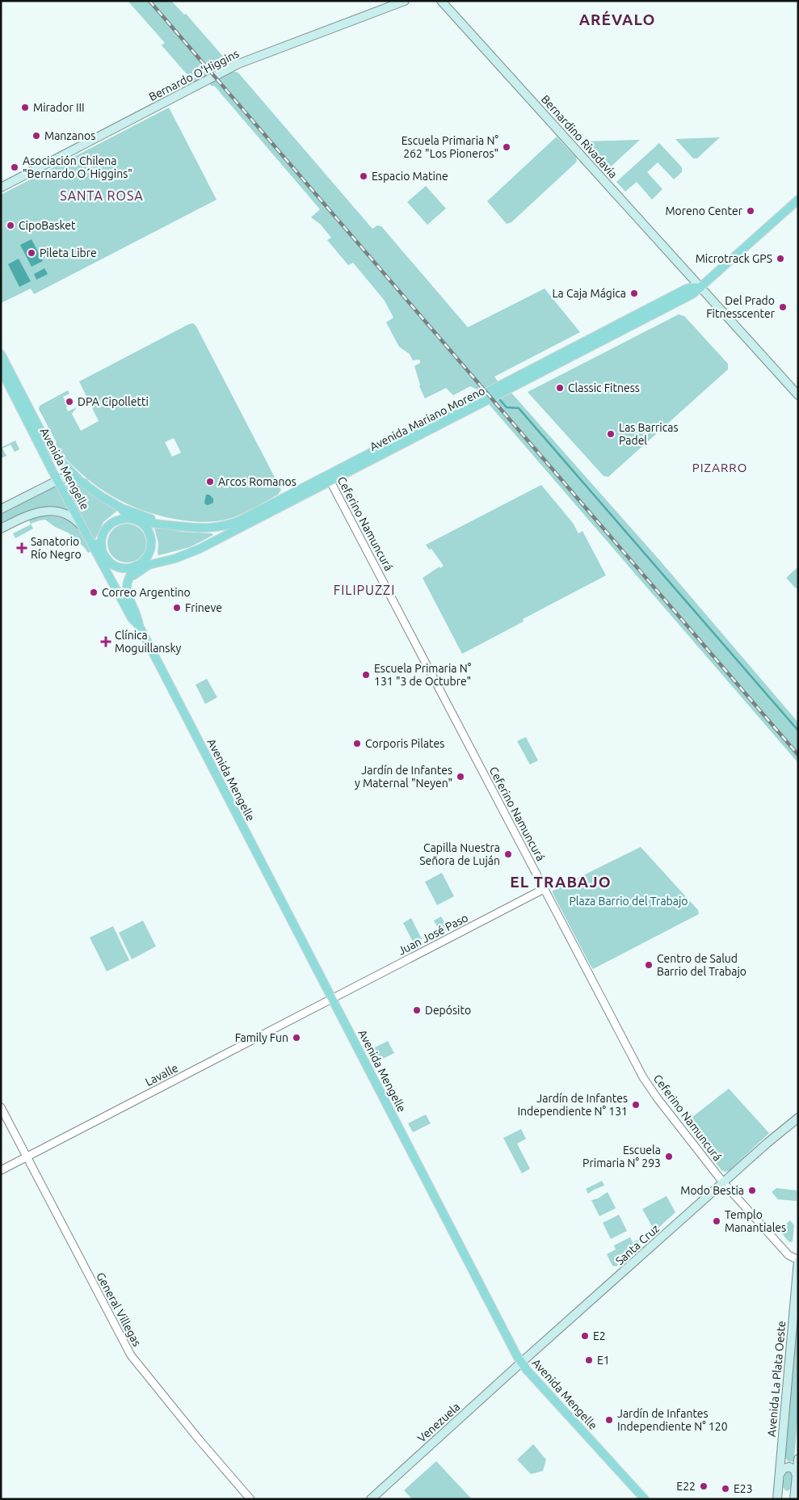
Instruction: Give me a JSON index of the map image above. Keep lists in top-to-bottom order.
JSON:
{
  "streets": {
    "main road": [
      "Bernardo O'Higgins",
      "Bernardino Rivadavia",
      "Avenida Mariano Moreno",
      "Avenida Mengelle",
      "Santa Cruz",
      "Avenida La Plata Oeste",
      "Venezuela"
    ],
    "street": [
      "Ceferino Namuncurá",
      "Juan José Paso",
      "Lavalle",
      "General Villegas"
    ]
  },
  "crossings": [
    ["Bernardino Rivadavia", "Avenida Mariano Moreno"],
    ["Avenida Mariano Moreno", "Avenida Mengelle"],
    ["Avenida Mariano Moreno", "Ceferino Namuncurá"],
    ["Avenida Mengelle", "Juan José Paso"],
    ["Avenida Mengelle", "Lavalle"],
    ["Avenida Mengelle", "Santa Cruz"],
    ["Avenida Mengelle", "Venezuela"],
    ["Ceferino Namuncurá", "Juan José Paso"],
    ["Ceferino Namuncurá", "Santa Cruz"],
    ["Ceferino Namuncurá", "Avenida La Plata Oeste"],
    ["Juan José Paso", "Lavalle"],
    ["Lavalle", "General Villegas"],
    ["Santa Cruz", "Venezuela"]
  ],
  "districts": [
    "ARÉVALO",
    "SANTA ROSA",
    "PIZARRO",
    "FILIPUZZI",
    "EL TRABAJO"
  ],
  "parks": ["Plaza Barrio del Trabajo"],
  "places": {
    "other": [
      "Mirador III",
      "Manzanos",
      "Escuela Primaria N° 262 \"Los Pioneros\"",
      "Asociación Chilena \"Bernardo O´Higgins\"",
      "Espacio Matine",
      "Moreno Center",
      "CipoBasket",
      "Pileta Libre",
      "Microtrack GPS",
      "La Caja Mágica",
      "Del Prado Fitnesscenter",
      "Classic Fitness",
      "DPA Cipolletti",
      "Las Barricas Padel",
      "Arcos Romanos",
      "Correo Argentino",
      "Frineve",
      "Escuela Primaria N° 131 \"3 de Octubre\"",
      "Corporis Pilates",
      "Jardín de Infantes y Maternal \"Neyen\"",
      "Capilla Nuestra Señora de Luján",
      "Centro de Salud Barrio del Trabajo",
      "Depósito",
      "Family Fun",
      "Jardín de Infantes Independiente N° 131",
      "Escuela Primaria N° 293",
      "Modo Bestia",
      "Templo Manantiales",
      "E2",
      "E1",
      "Jardín de Infantes Independiente N° 120",
      "E22",
      "E23"
    ],
    "health": ["Sanatorio Río Negro", "Clínica Moguillansky"]
  }
}
